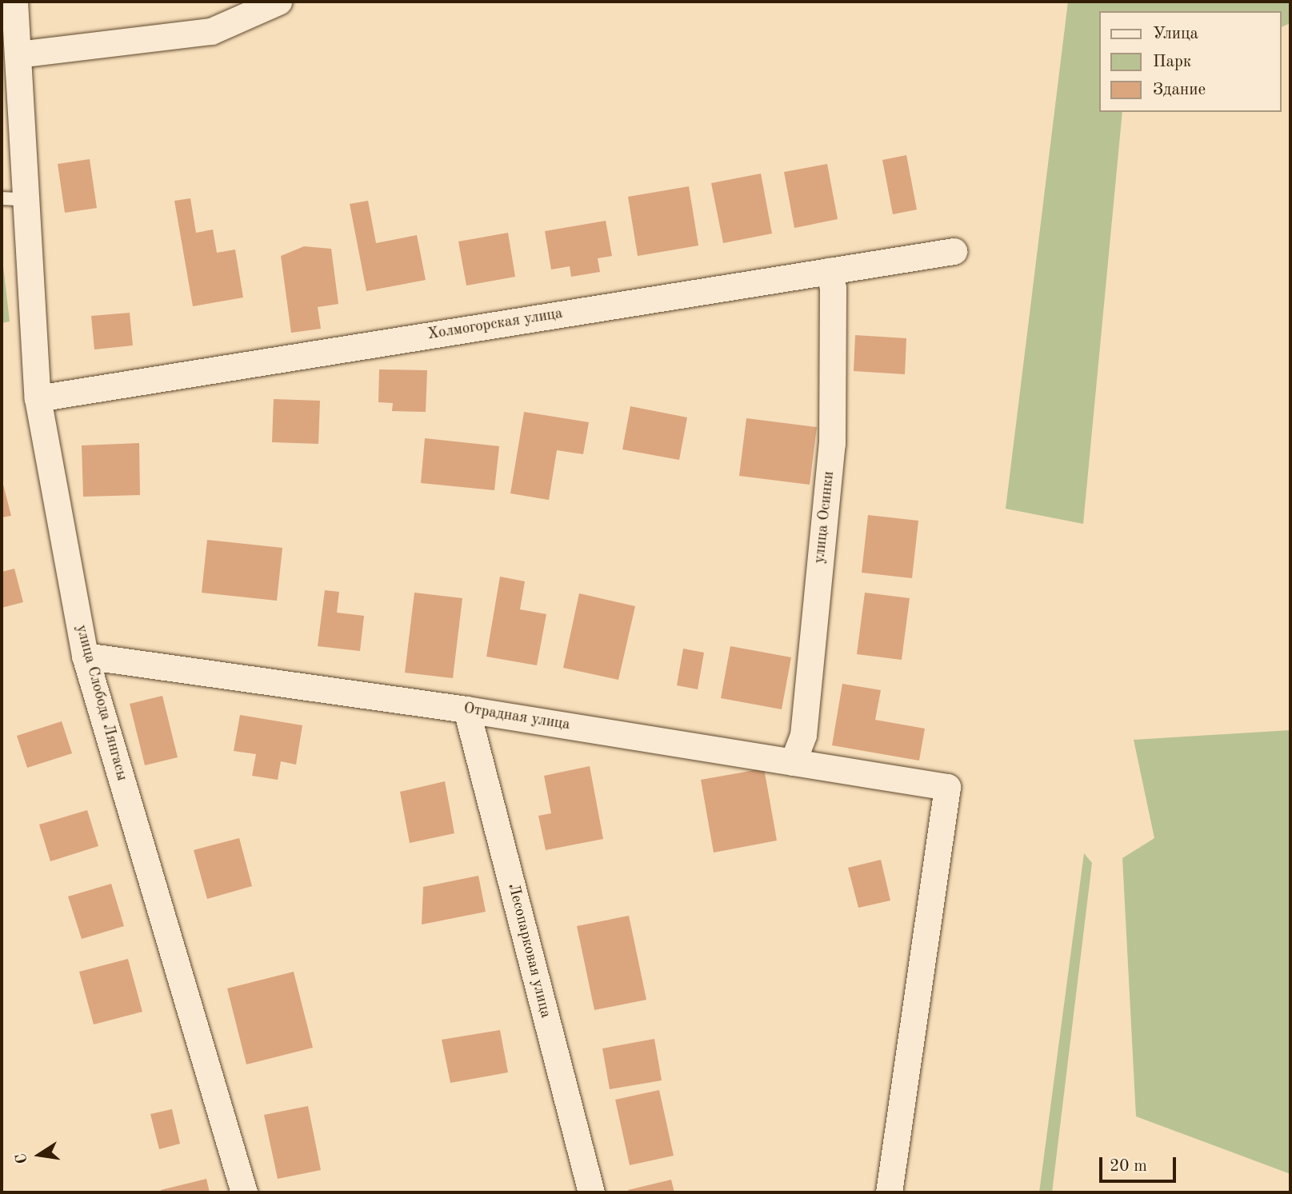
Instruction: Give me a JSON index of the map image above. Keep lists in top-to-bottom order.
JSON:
{
  "streets": {
    "street": [
      "Холмогорская улица",
      "улица Осинки",
      "улица Слобода Лянгасы",
      "Отрадная улица",
      "Лесопарковая улица"
    ]
  },
  "crossings": [
    ["Холмогорская улица", "улица Осинки"],
    ["Холмогорская улица", "улица Слобода Лянгасы"],
    ["улица Осинки", "Отрадная улица"],
    ["улица Слобода Лянгасы", "Отрадная улица"],
    ["Отрадная улица", "Лесопарковая улица"]
  ],
  "legend": ["Улица", "Парк", "Здание"],
  "scale_bar": "20 m",
  "north": "left"
}
